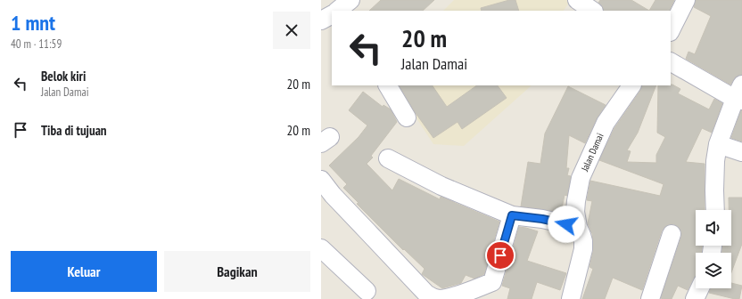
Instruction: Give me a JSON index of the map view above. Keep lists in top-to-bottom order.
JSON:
{
  "streets": {
    "street": ["Jalan Damai"]
  },
  "page": {
    "heading": ["1 mnt", "40 m · 11:59"],
    "turn": ["20 m", "Jalan Damai"],
    "list": [
      {
        "name": "Belok kiri",
        "note": "Jalan Damai",
        "value": "20 m"
      },
      {
        "name": "Tiba di tujuan",
        "value": "20 m"
      }
    ],
    "buttons": ["Keluar", "Bagikan"]
  }
}
